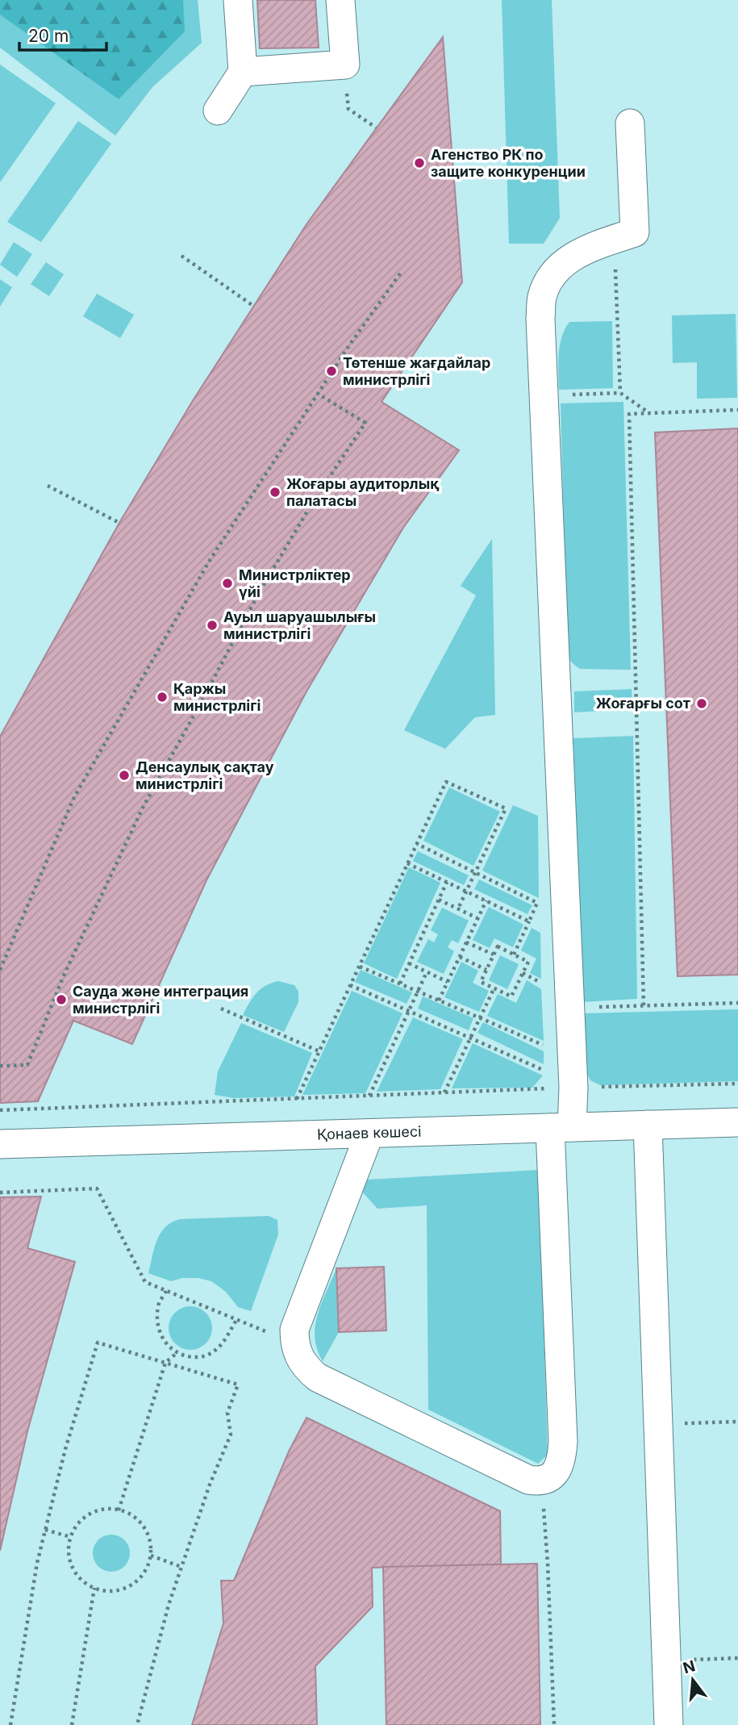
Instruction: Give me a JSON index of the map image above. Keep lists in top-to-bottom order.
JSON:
{
  "streets": {
    "street": ["Қонаев көшесі"]
  },
  "places": [
    "Агенство РК по защите конкуренции",
    "Төтенше жағдайлар министрлігі",
    "Жоғары аудиторлық палатасы",
    "Министрліктер үйі",
    "Ауыл шаруашылығы министрлігі",
    "Қаржы министрлігі",
    "Жоғарғы сот",
    "Денсаулық сақтау министрлігі",
    "Сауда жəне интеграция министрлігі"
  ],
  "scale_bar": "20 m",
  "north": "top"
}
